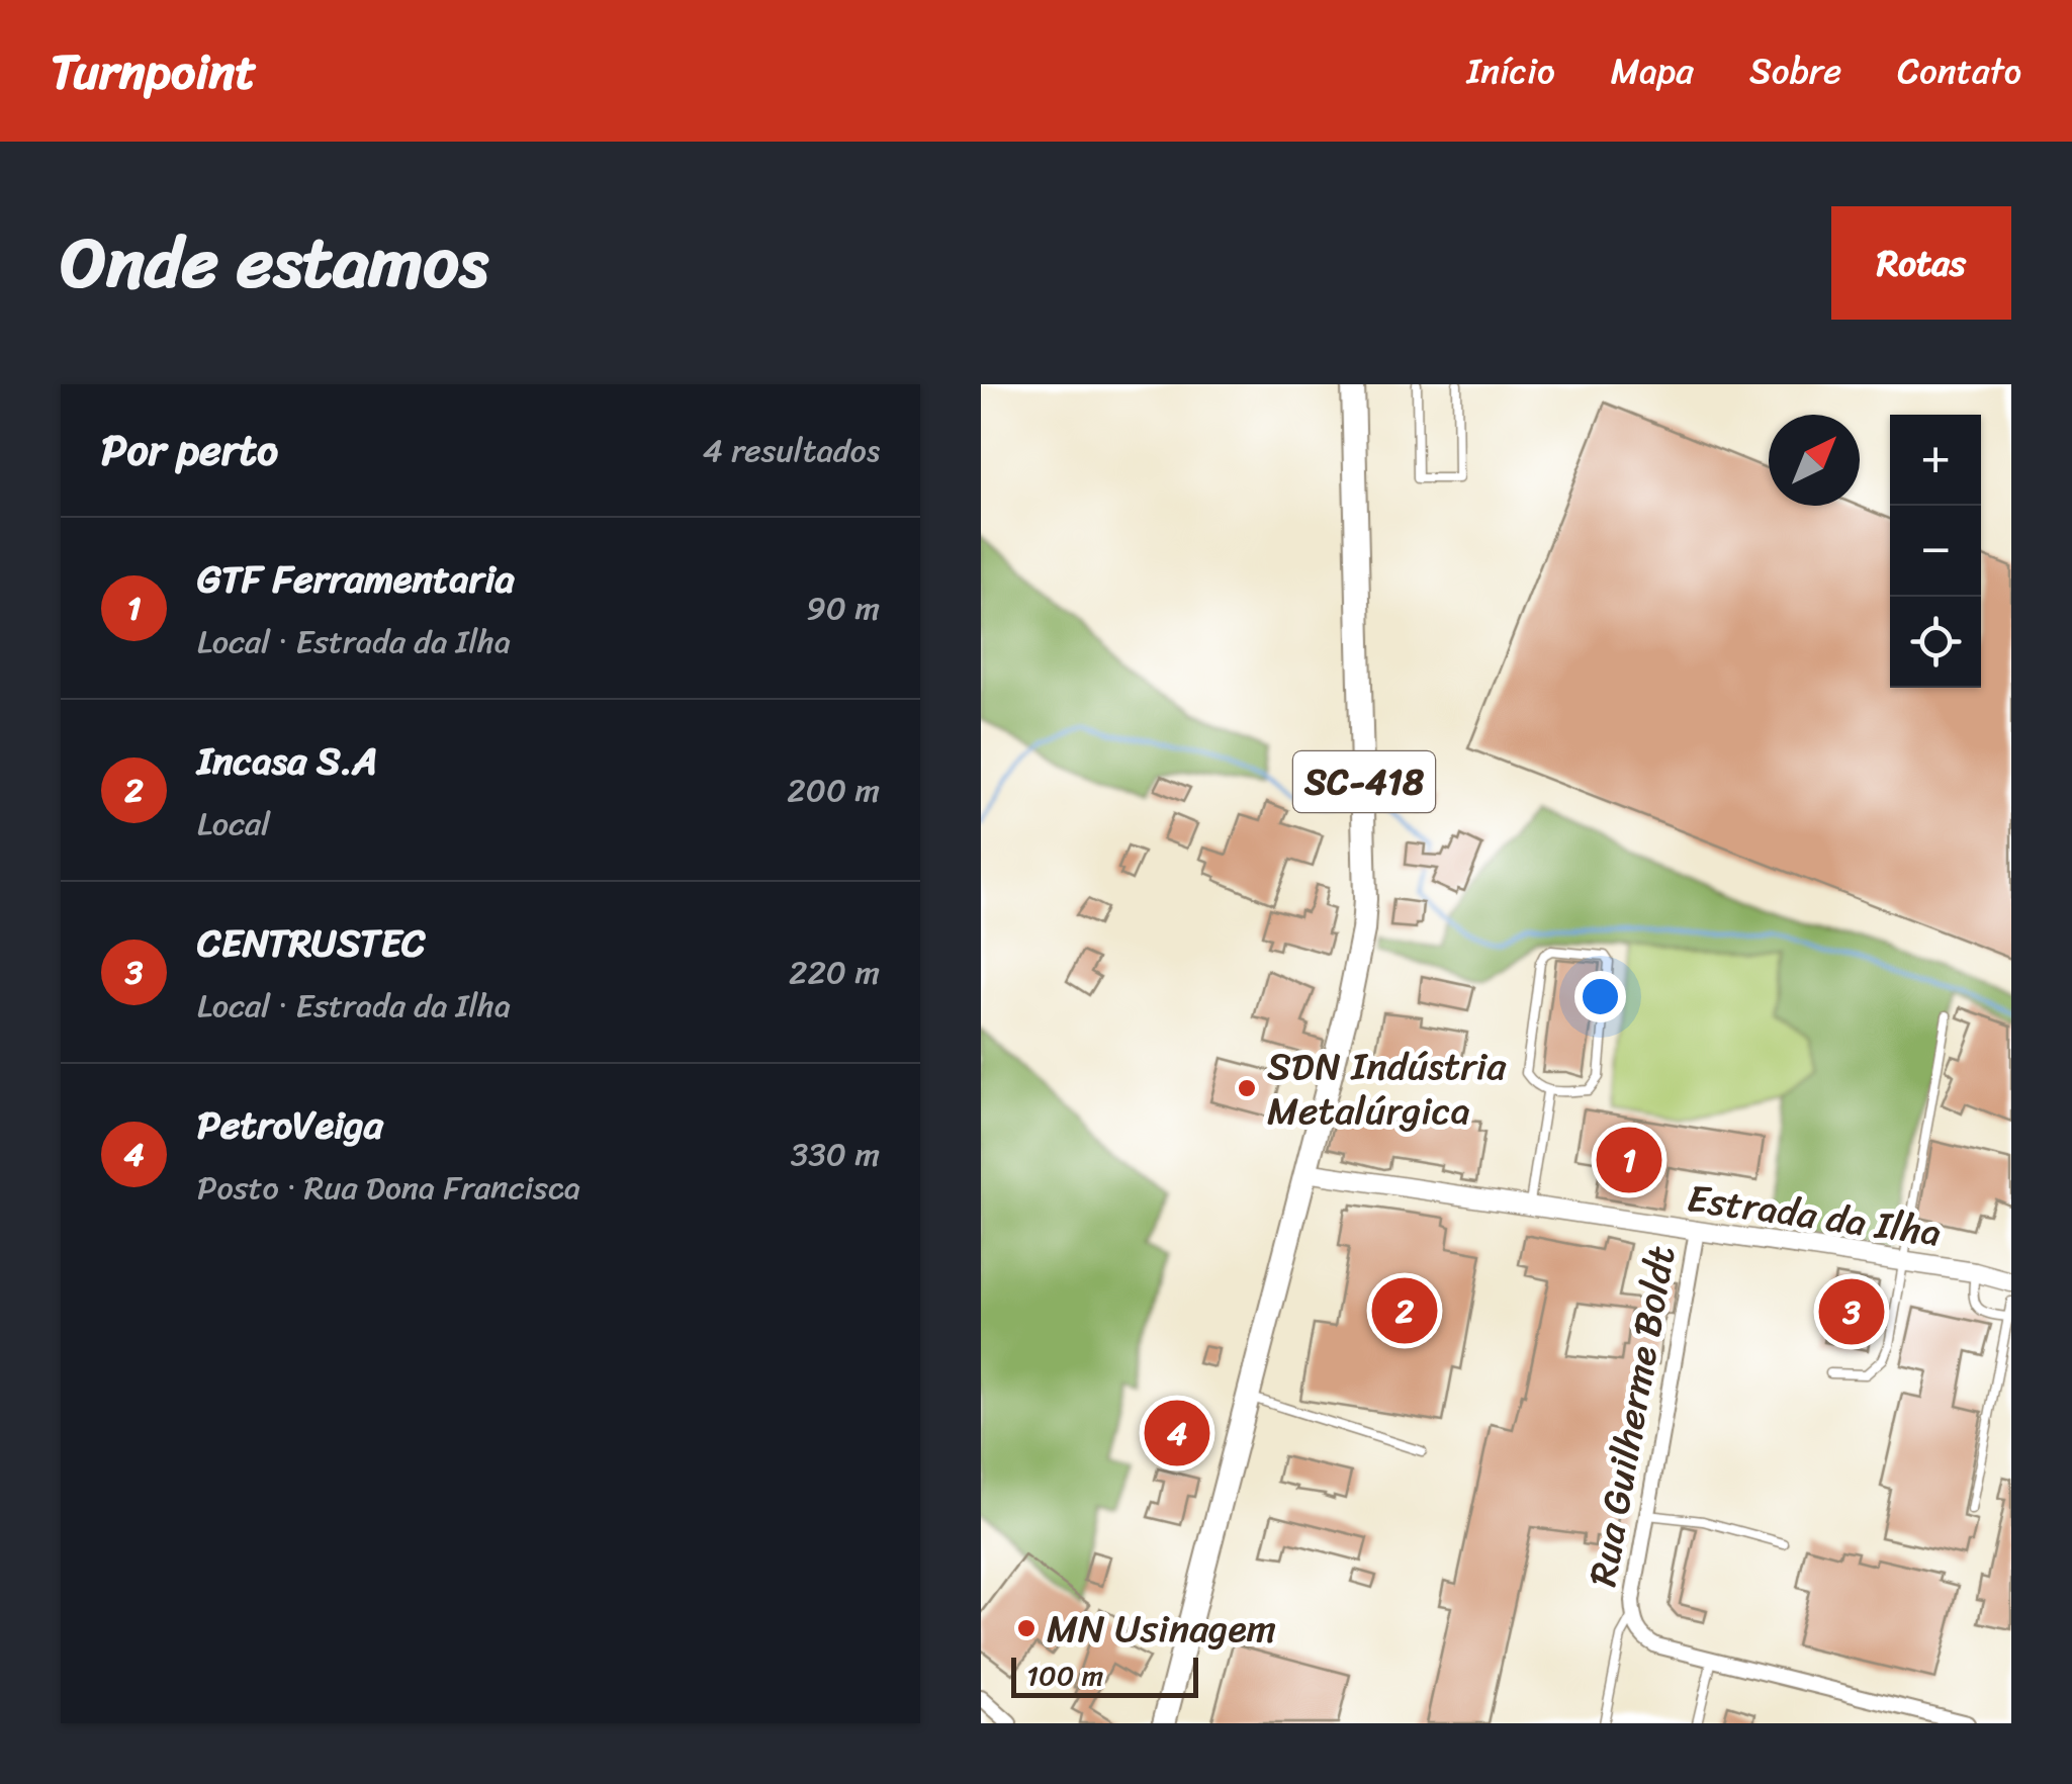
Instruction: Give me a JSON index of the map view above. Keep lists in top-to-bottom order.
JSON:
{
  "streets": {
    "main road": ["SC-418"],
    "street": ["Estrada da Ilha", "Rua Guilherme Boldt"]
  },
  "crossings": [
    ["SC-418", "Estrada da Ilha"],
    ["Estrada da Ilha", "Rua Guilherme Boldt"]
  ],
  "places": ["SDN Indústria Metalúrgica", "MN Usinagem"],
  "scale_bar": "100 m",
  "north": "top right",
  "page": {
    "header": "Turnpoint",
    "nav": [
      "Início",
      "Mapa",
      "Sobre",
      "Contato"
    ],
    "title": "Onde estamos",
    "buttons": "Rotas",
    "heading": ["Por perto", "4 resultados"],
    "map_buttons": ["+", "−"],
    "list": [
      {
        "mark": "1",
        "name": "GTF Ferramentaria",
        "note": "Local · Estrada da Ilha",
        "value": "90 m"
      },
      {
        "mark": "2",
        "name": "Incasa S.A",
        "note": "Local",
        "value": "200 m"
      },
      {
        "mark": "3",
        "name": "CENTRUSTEC",
        "note": "Local · Estrada da Ilha",
        "value": "220 m"
      },
      {
        "mark": "4",
        "name": "PetroVeiga",
        "note": "Posto · Rua Dona Francisca",
        "value": "330 m"
      }
    ],
    "pins": [
      "1",
      "2",
      "3",
      "4"
    ],
    "scale": "100 m"
  }
}
